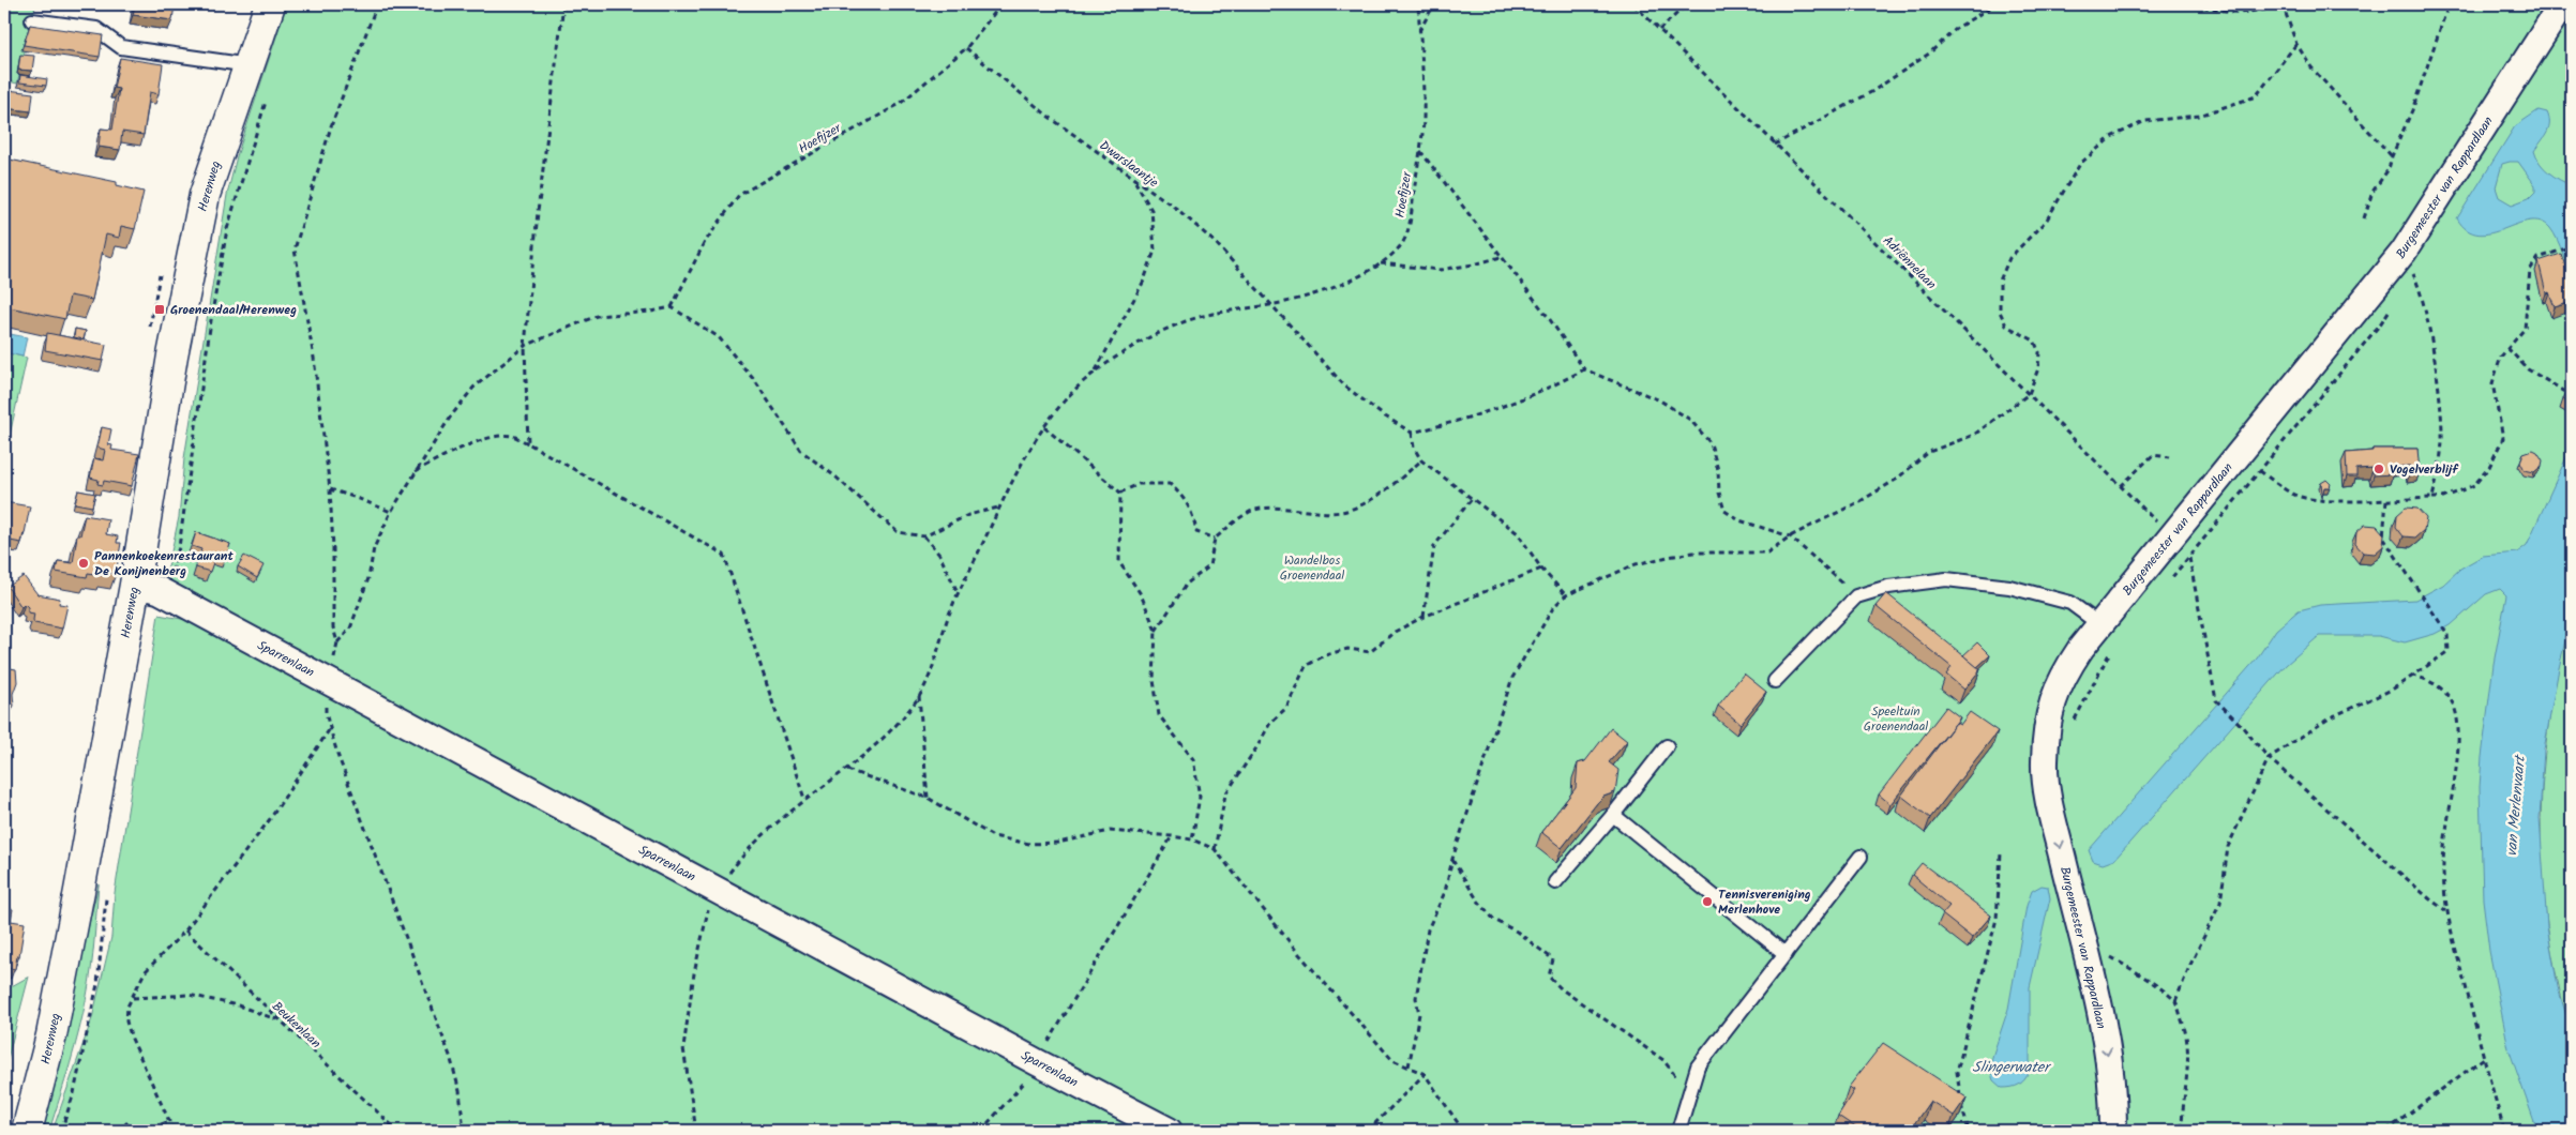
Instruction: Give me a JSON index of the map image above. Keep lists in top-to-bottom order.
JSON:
{
  "streets": {
    "main road": ["Herenweg"],
    "street": ["Burgemeester van Rappardlaan", "Sparrenlaan"],
    "path": [
      "Hoefijzer",
      "Dwarslaantje",
      "Adriënnelaan",
      "Beukenlaan"
    ]
  },
  "crossings": [
    ["Hoefijzer", "Dwarslaantje"],
    ["Herenweg", "Sparrenlaan"],
    ["Burgemeester van Rappardlaan", "Adriënnelaan"]
  ],
  "one_way": ["Burgemeester van Rappardlaan"],
  "water": ["van Merlenvaart", "Slingerwater"],
  "parks": ["Wandelbos Groenendaal", "Speeltuin Groenendaal"],
  "places": {
    "transit": ["Groenendaal/Herenweg"],
    "other": ["Vogelverblijf", "Pannenkoekenrestaurant De Konijnenberg", "Tennisvereniging Merlenhove"]
  }
}
